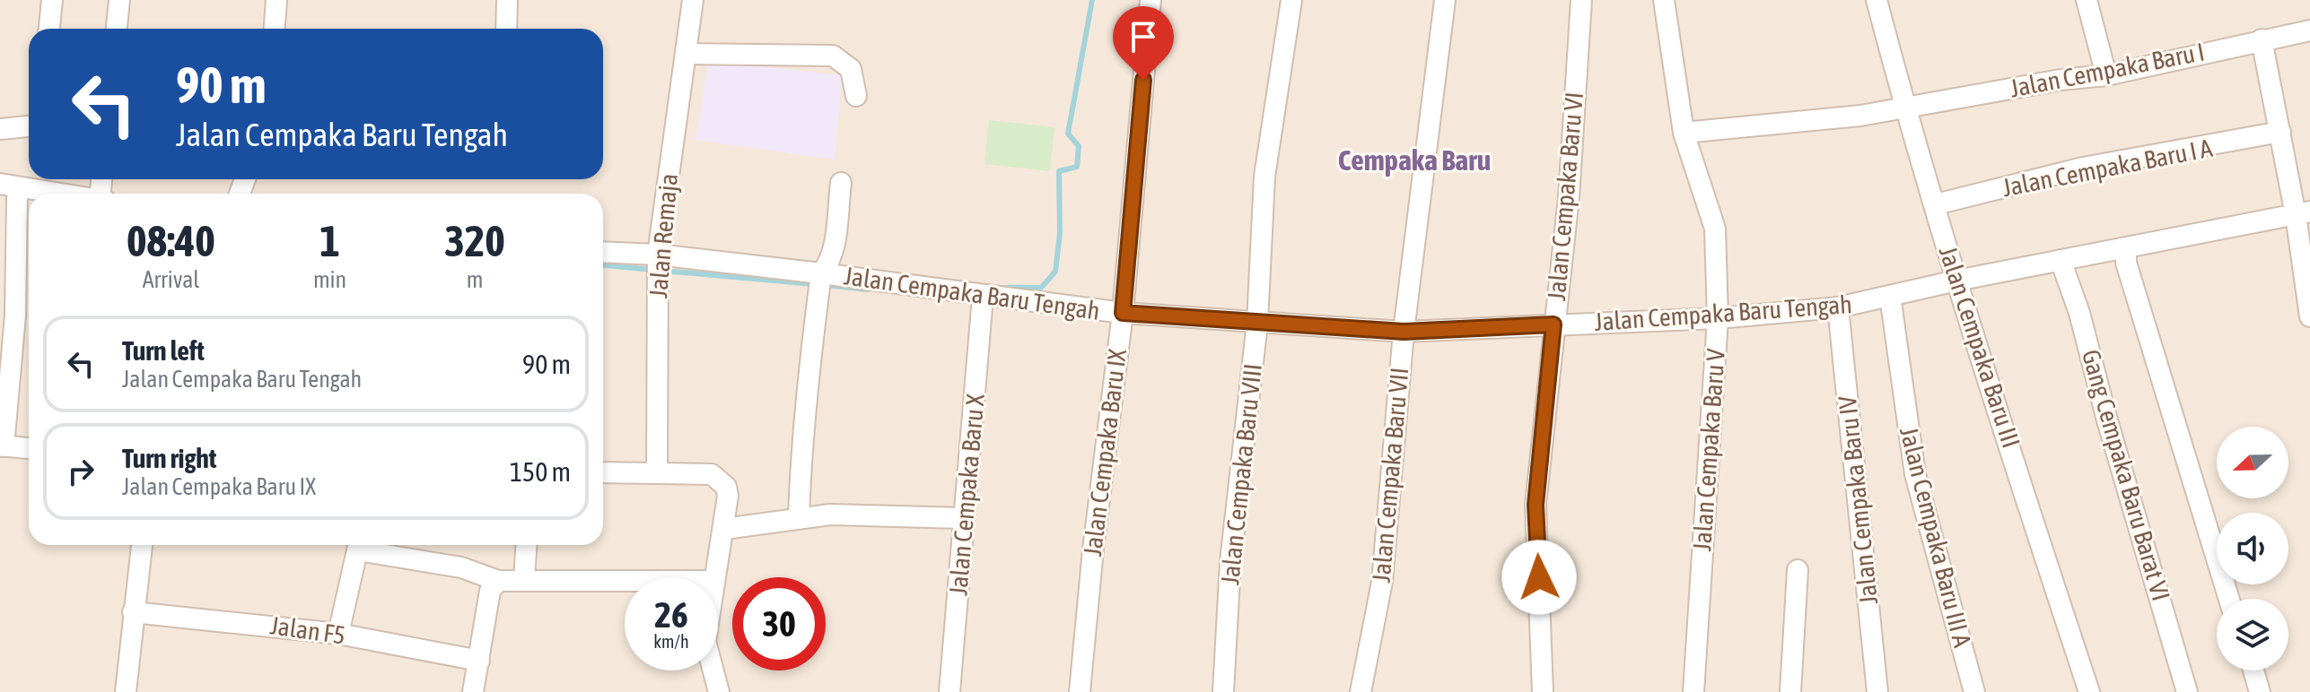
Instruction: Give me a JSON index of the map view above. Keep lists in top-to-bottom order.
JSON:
{
  "streets": {
    "street": [
      "Jalan Cempaka Baru I",
      "Jalan Cempaka Baru I A",
      "Jalan Cempaka Baru VI",
      "Jalan Remaja",
      "Jalan Cempaka Baru Tengah",
      "Jalan Cempaka Baru III",
      "Jalan Cempaka Baru V",
      "Jalan Cempaka Baru IX",
      "Jalan Cempaka Baru VIII",
      "Jalan Cempaka Baru VII",
      "Gang Cempaka Baru Barat VI",
      "Jalan Cempaka Baru X",
      "Jalan Cempaka Baru IV",
      "Jalan Cempaka Baru III A",
      "Jalan F5"
    ]
  },
  "crossings": [
    ["Jalan Cempaka Baru I", "Jalan Cempaka Baru III"],
    ["Jalan Cempaka Baru I", "Jalan Cempaka Baru V"],
    ["Jalan Cempaka Baru I A", "Jalan Cempaka Baru III"],
    ["Jalan Cempaka Baru VI", "Jalan Cempaka Baru Tengah"],
    ["Jalan Remaja", "Jalan Cempaka Baru Tengah"],
    ["Jalan Cempaka Baru Tengah", "Jalan Cempaka Baru III"],
    ["Jalan Cempaka Baru Tengah", "Jalan Cempaka Baru V"],
    ["Jalan Cempaka Baru Tengah", "Jalan Cempaka Baru IX"],
    ["Jalan Cempaka Baru Tengah", "Jalan Cempaka Baru VIII"],
    ["Jalan Cempaka Baru Tengah", "Jalan Cempaka Baru VII"],
    ["Jalan Cempaka Baru Tengah", "Gang Cempaka Baru Barat VI"],
    ["Jalan Cempaka Baru Tengah", "Jalan Cempaka Baru X"],
    ["Jalan Cempaka Baru Tengah", "Jalan Cempaka Baru IV"],
    ["Jalan Cempaka Baru Tengah", "Jalan Cempaka Baru III A"]
  ],
  "districts": ["Cempaka Baru"],
  "north": "left",
  "page": {
    "turn": ["90 m", "Jalan Cempaka Baru Tengah"],
    "eta": [
      "08:40",
      "Arrival",
      "1",
      "min",
      "320",
      "m"
    ],
    "list": [
      {
        "name": "Turn left",
        "note": "Jalan Cempaka Baru Tengah",
        "value": "90 m"
      },
      {
        "name": "Turn right",
        "note": "Jalan Cempaka Baru IX",
        "value": "150 m"
      }
    ],
    "speed": "26 km/h",
    "limit": "30"
  }
}
